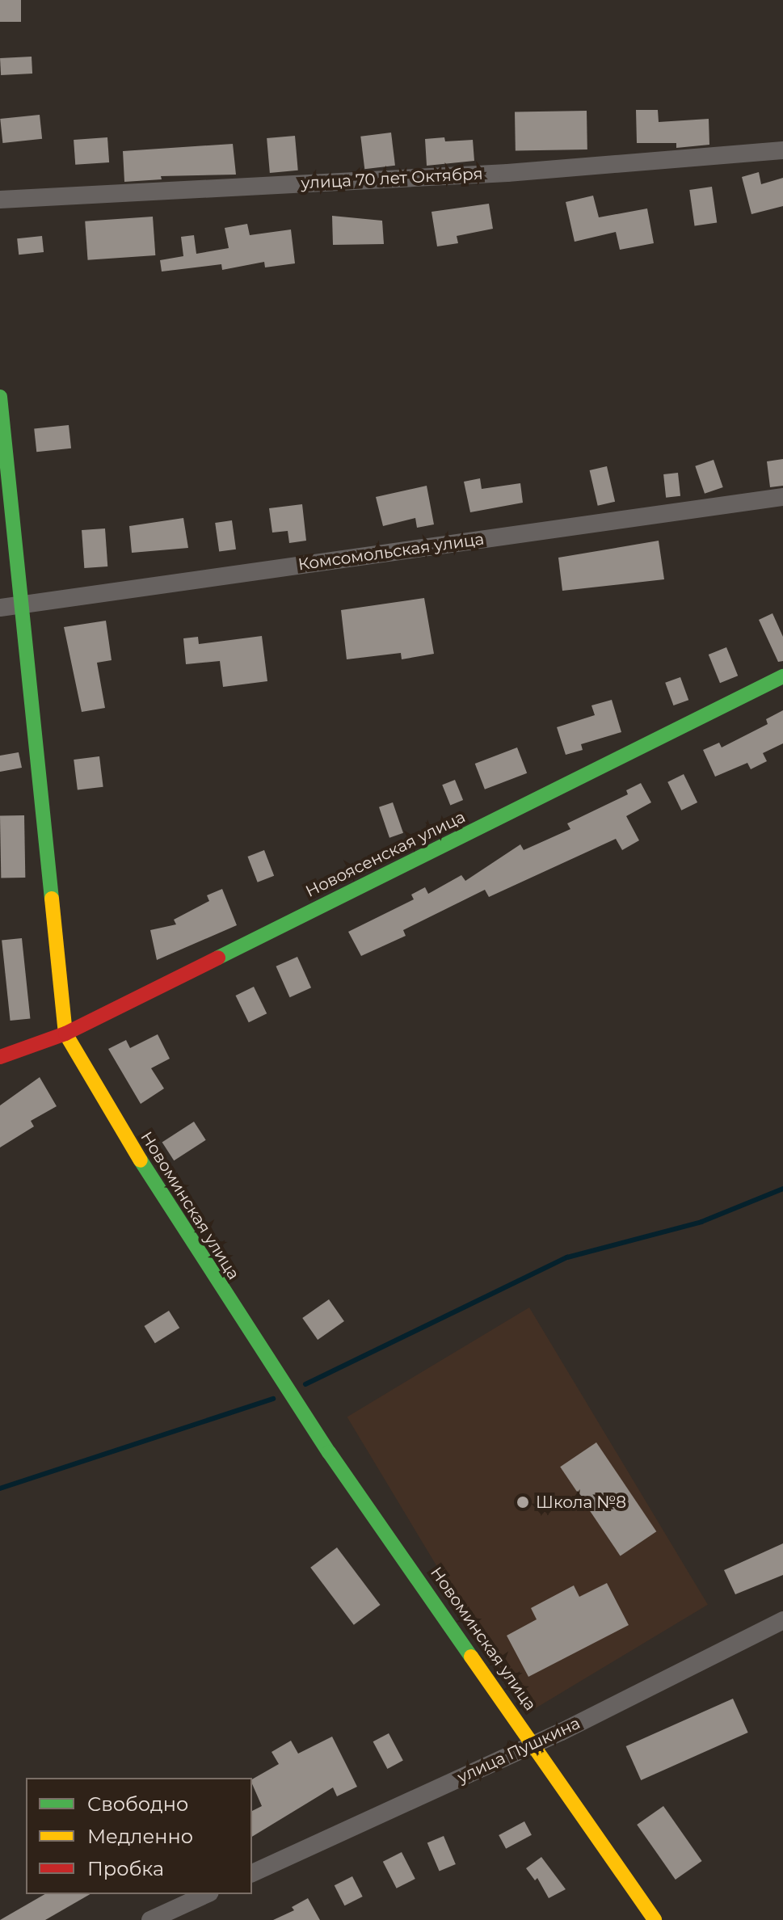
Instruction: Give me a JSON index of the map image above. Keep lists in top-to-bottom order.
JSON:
{
  "streets": {
    "street": [
      "улица 70 лет Октября",
      "Комсомольская улица",
      "Новоясенская улица",
      "Новоминская улица",
      "улица Пушкина"
    ]
  },
  "crossings": [
    ["Комсомольская улица", "Новоминская улица"],
    ["Новоясенская улица", "Новоминская улица"],
    ["Новоминская улица", "улица Пушкина"]
  ],
  "places": ["Школа №8"],
  "legend": ["Свободно", "Медленно", "Пробка"]
}
